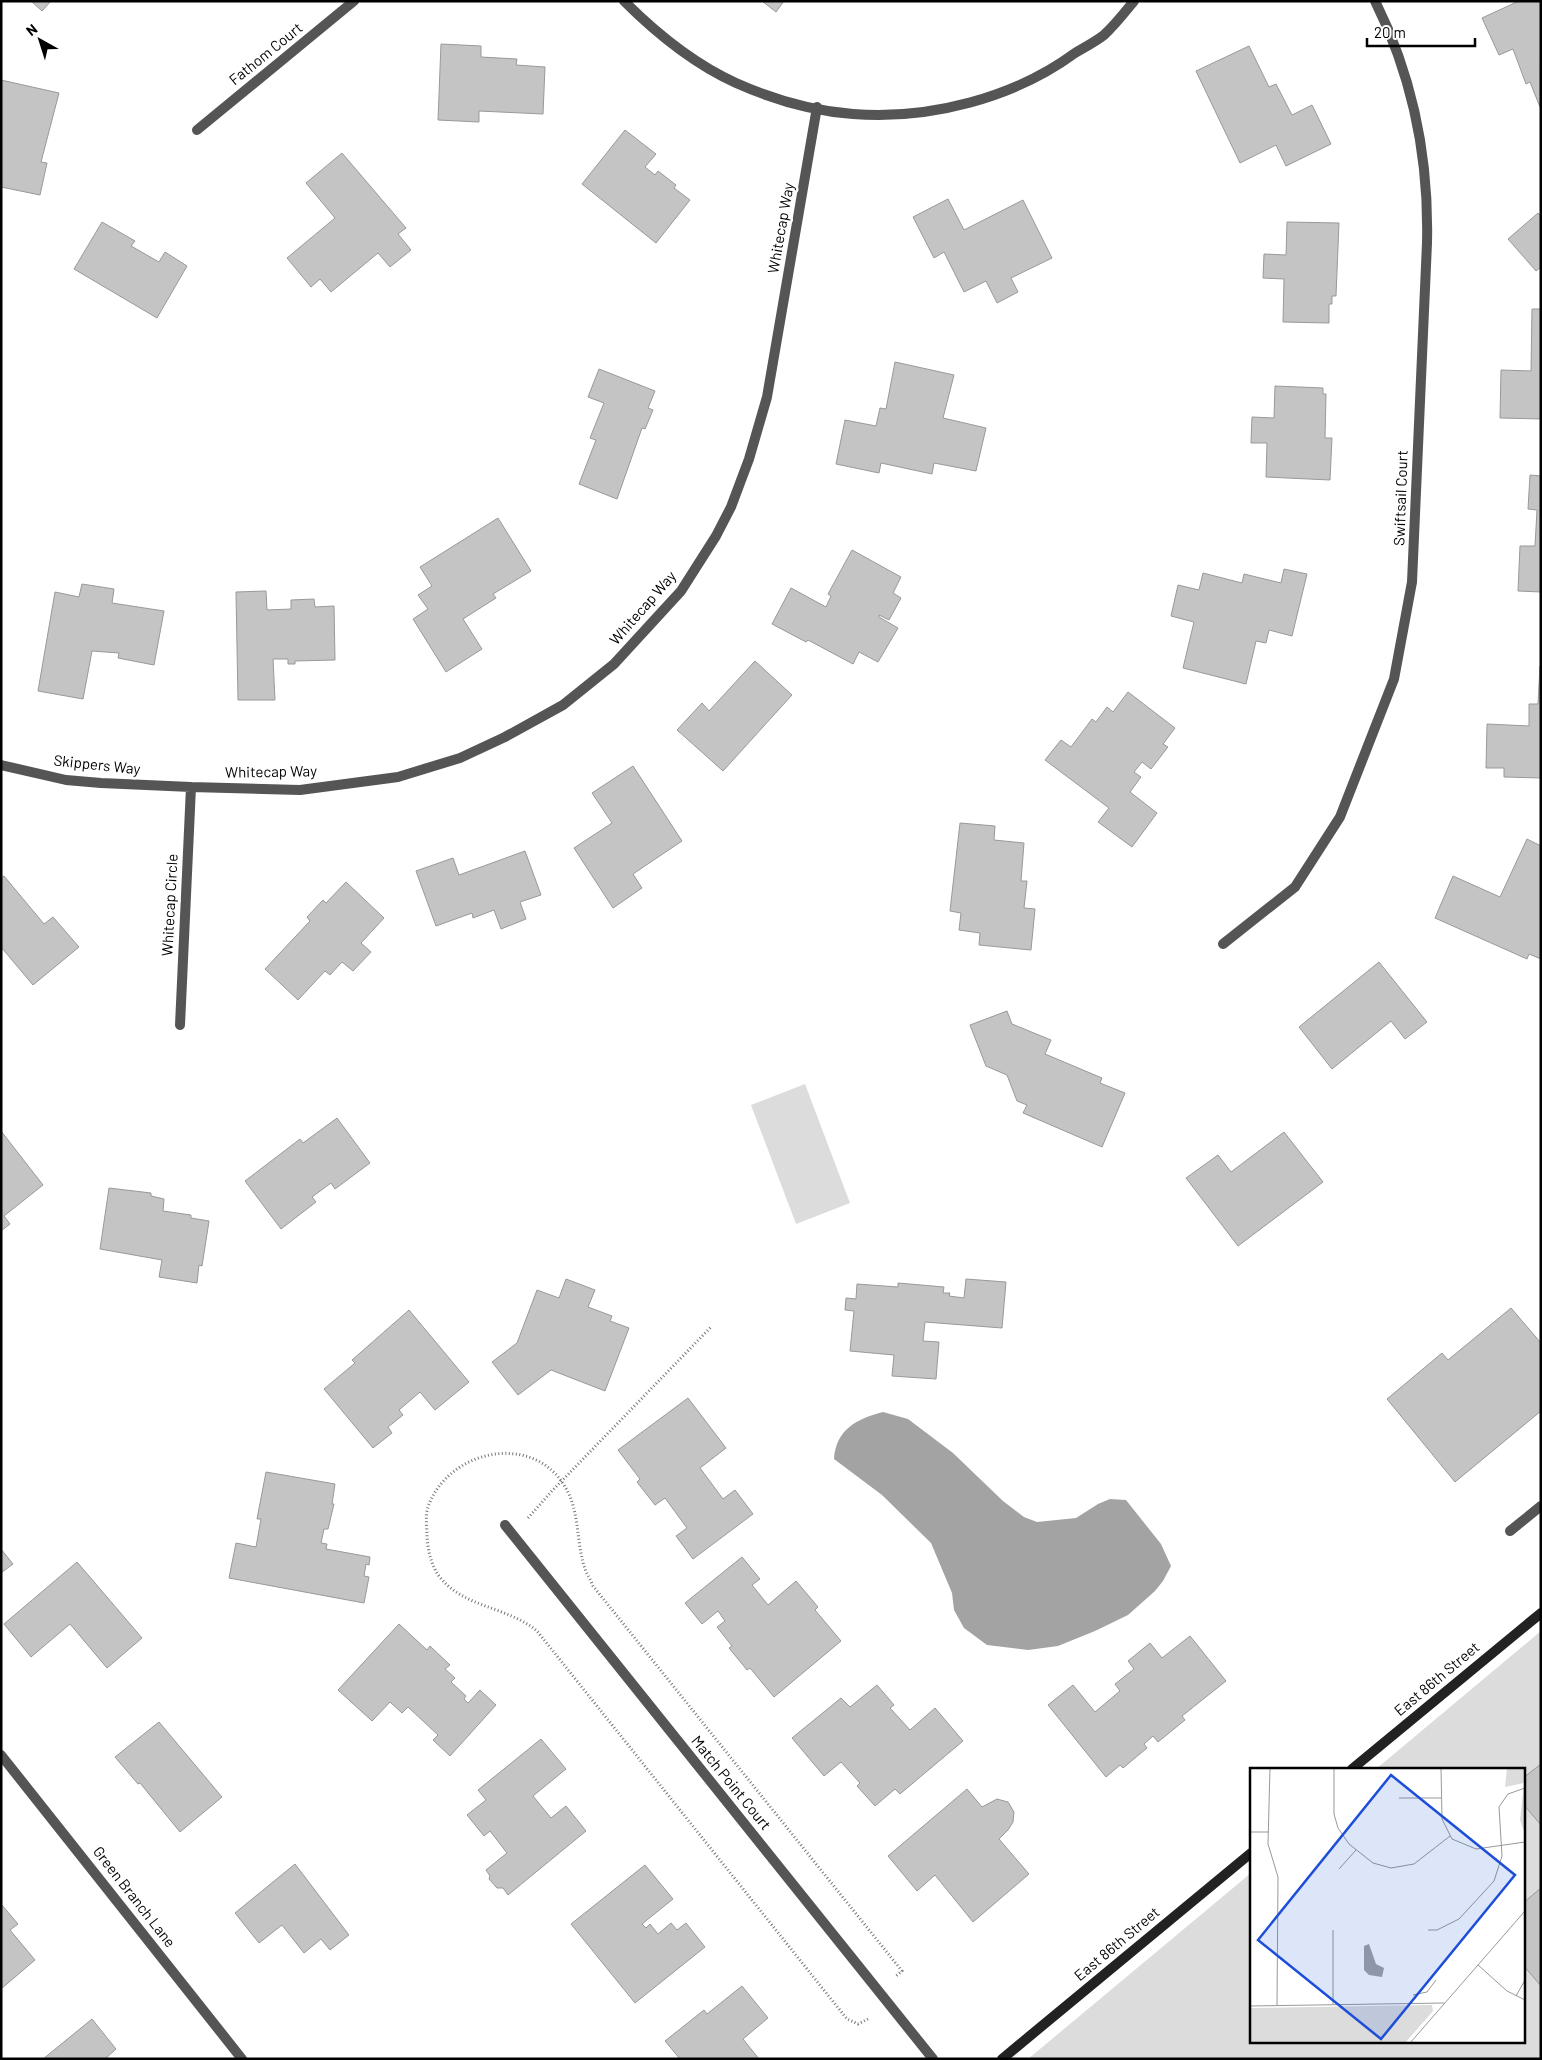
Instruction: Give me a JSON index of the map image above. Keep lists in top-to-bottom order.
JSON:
{
  "streets": {
    "street": [
      "Fathom Court",
      "Whitecap Way",
      "Swiftsail Court",
      "Skippers Way",
      "Whitecap Circle",
      "East 86th Street",
      "Match Point Court",
      "Green Branch Lane"
    ]
  },
  "crossings": [
    ["Whitecap Way", "Skippers Way"],
    ["Whitecap Way", "Whitecap Circle"],
    ["Skippers Way", "Whitecap Circle"]
  ],
  "scale_bar": "20 m",
  "north": "top left"
}
